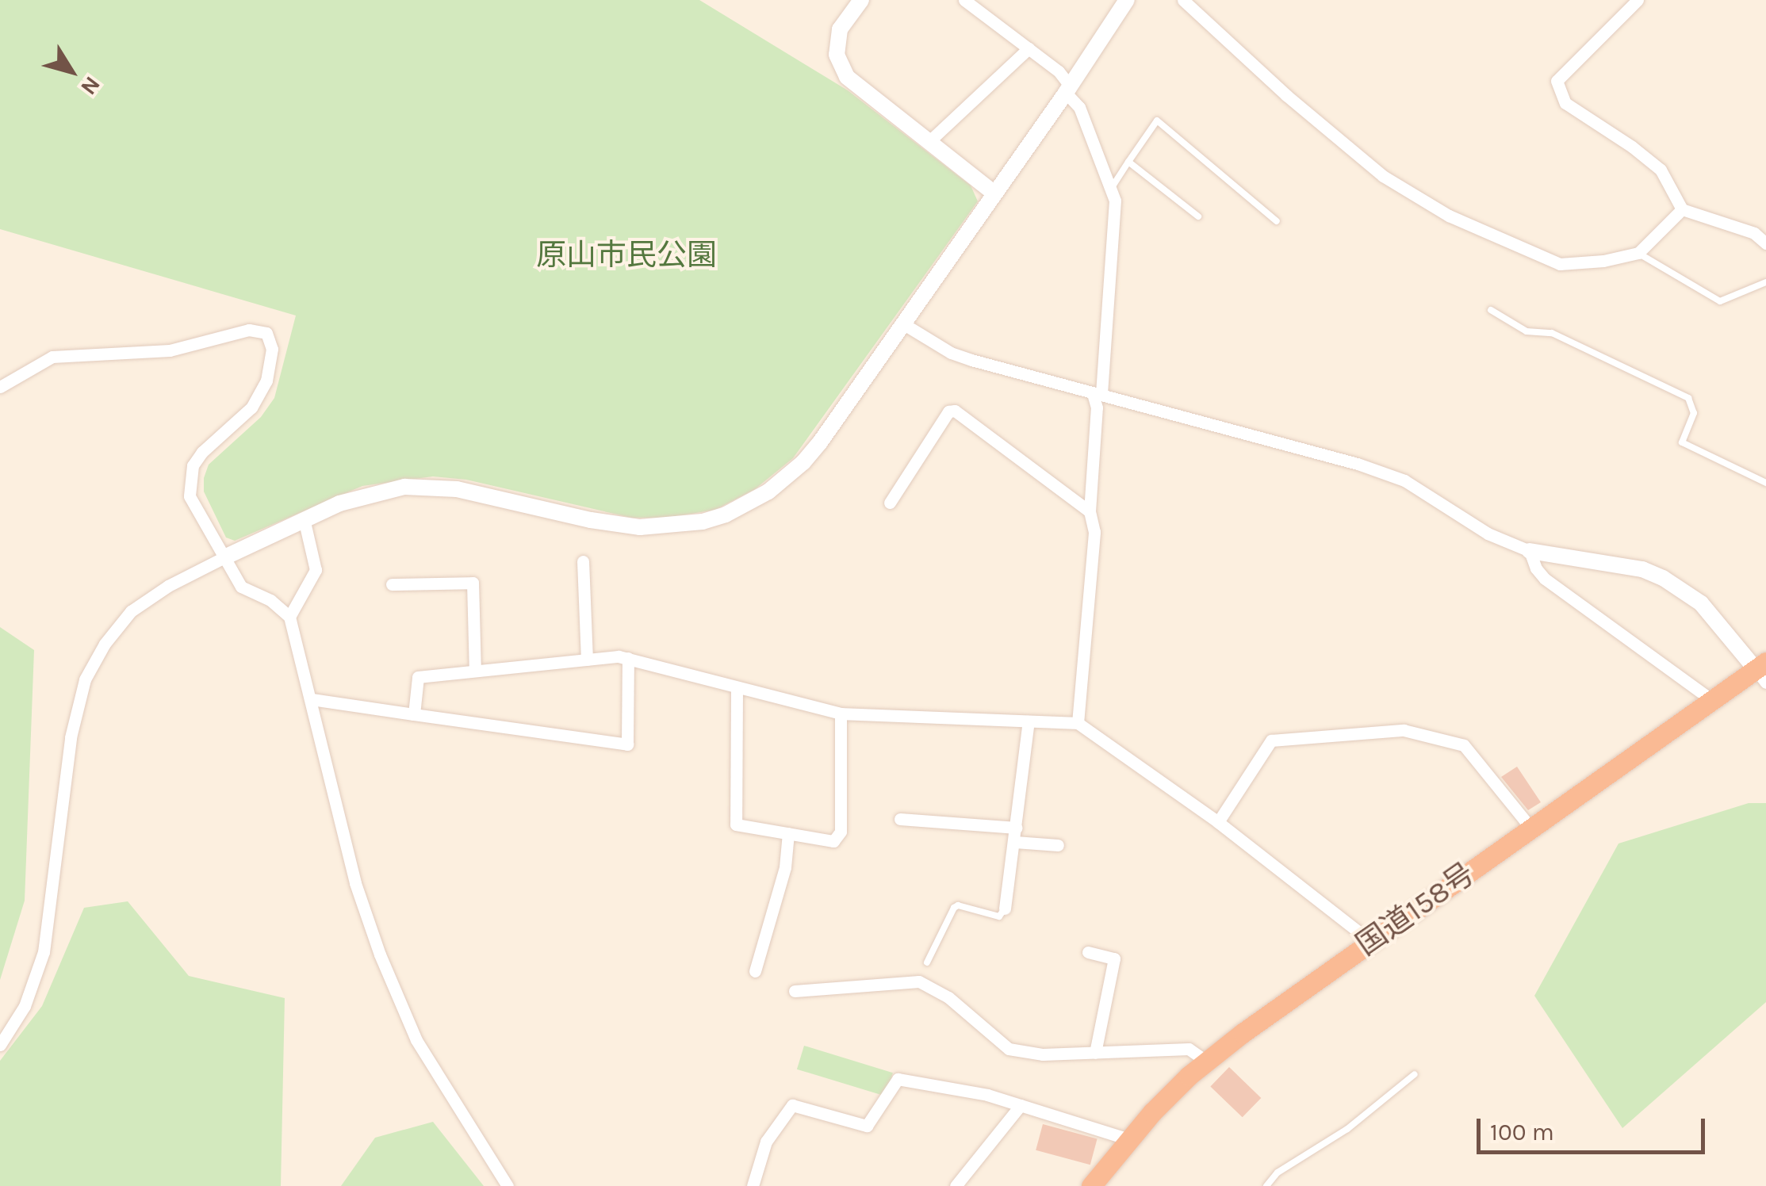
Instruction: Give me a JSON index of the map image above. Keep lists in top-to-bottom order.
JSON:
{
  "streets": {
    "highway": ["国道158号"]
  },
  "parks": ["原山市民公園"],
  "scale_bar": "100 m",
  "north": "bottom right"
}
